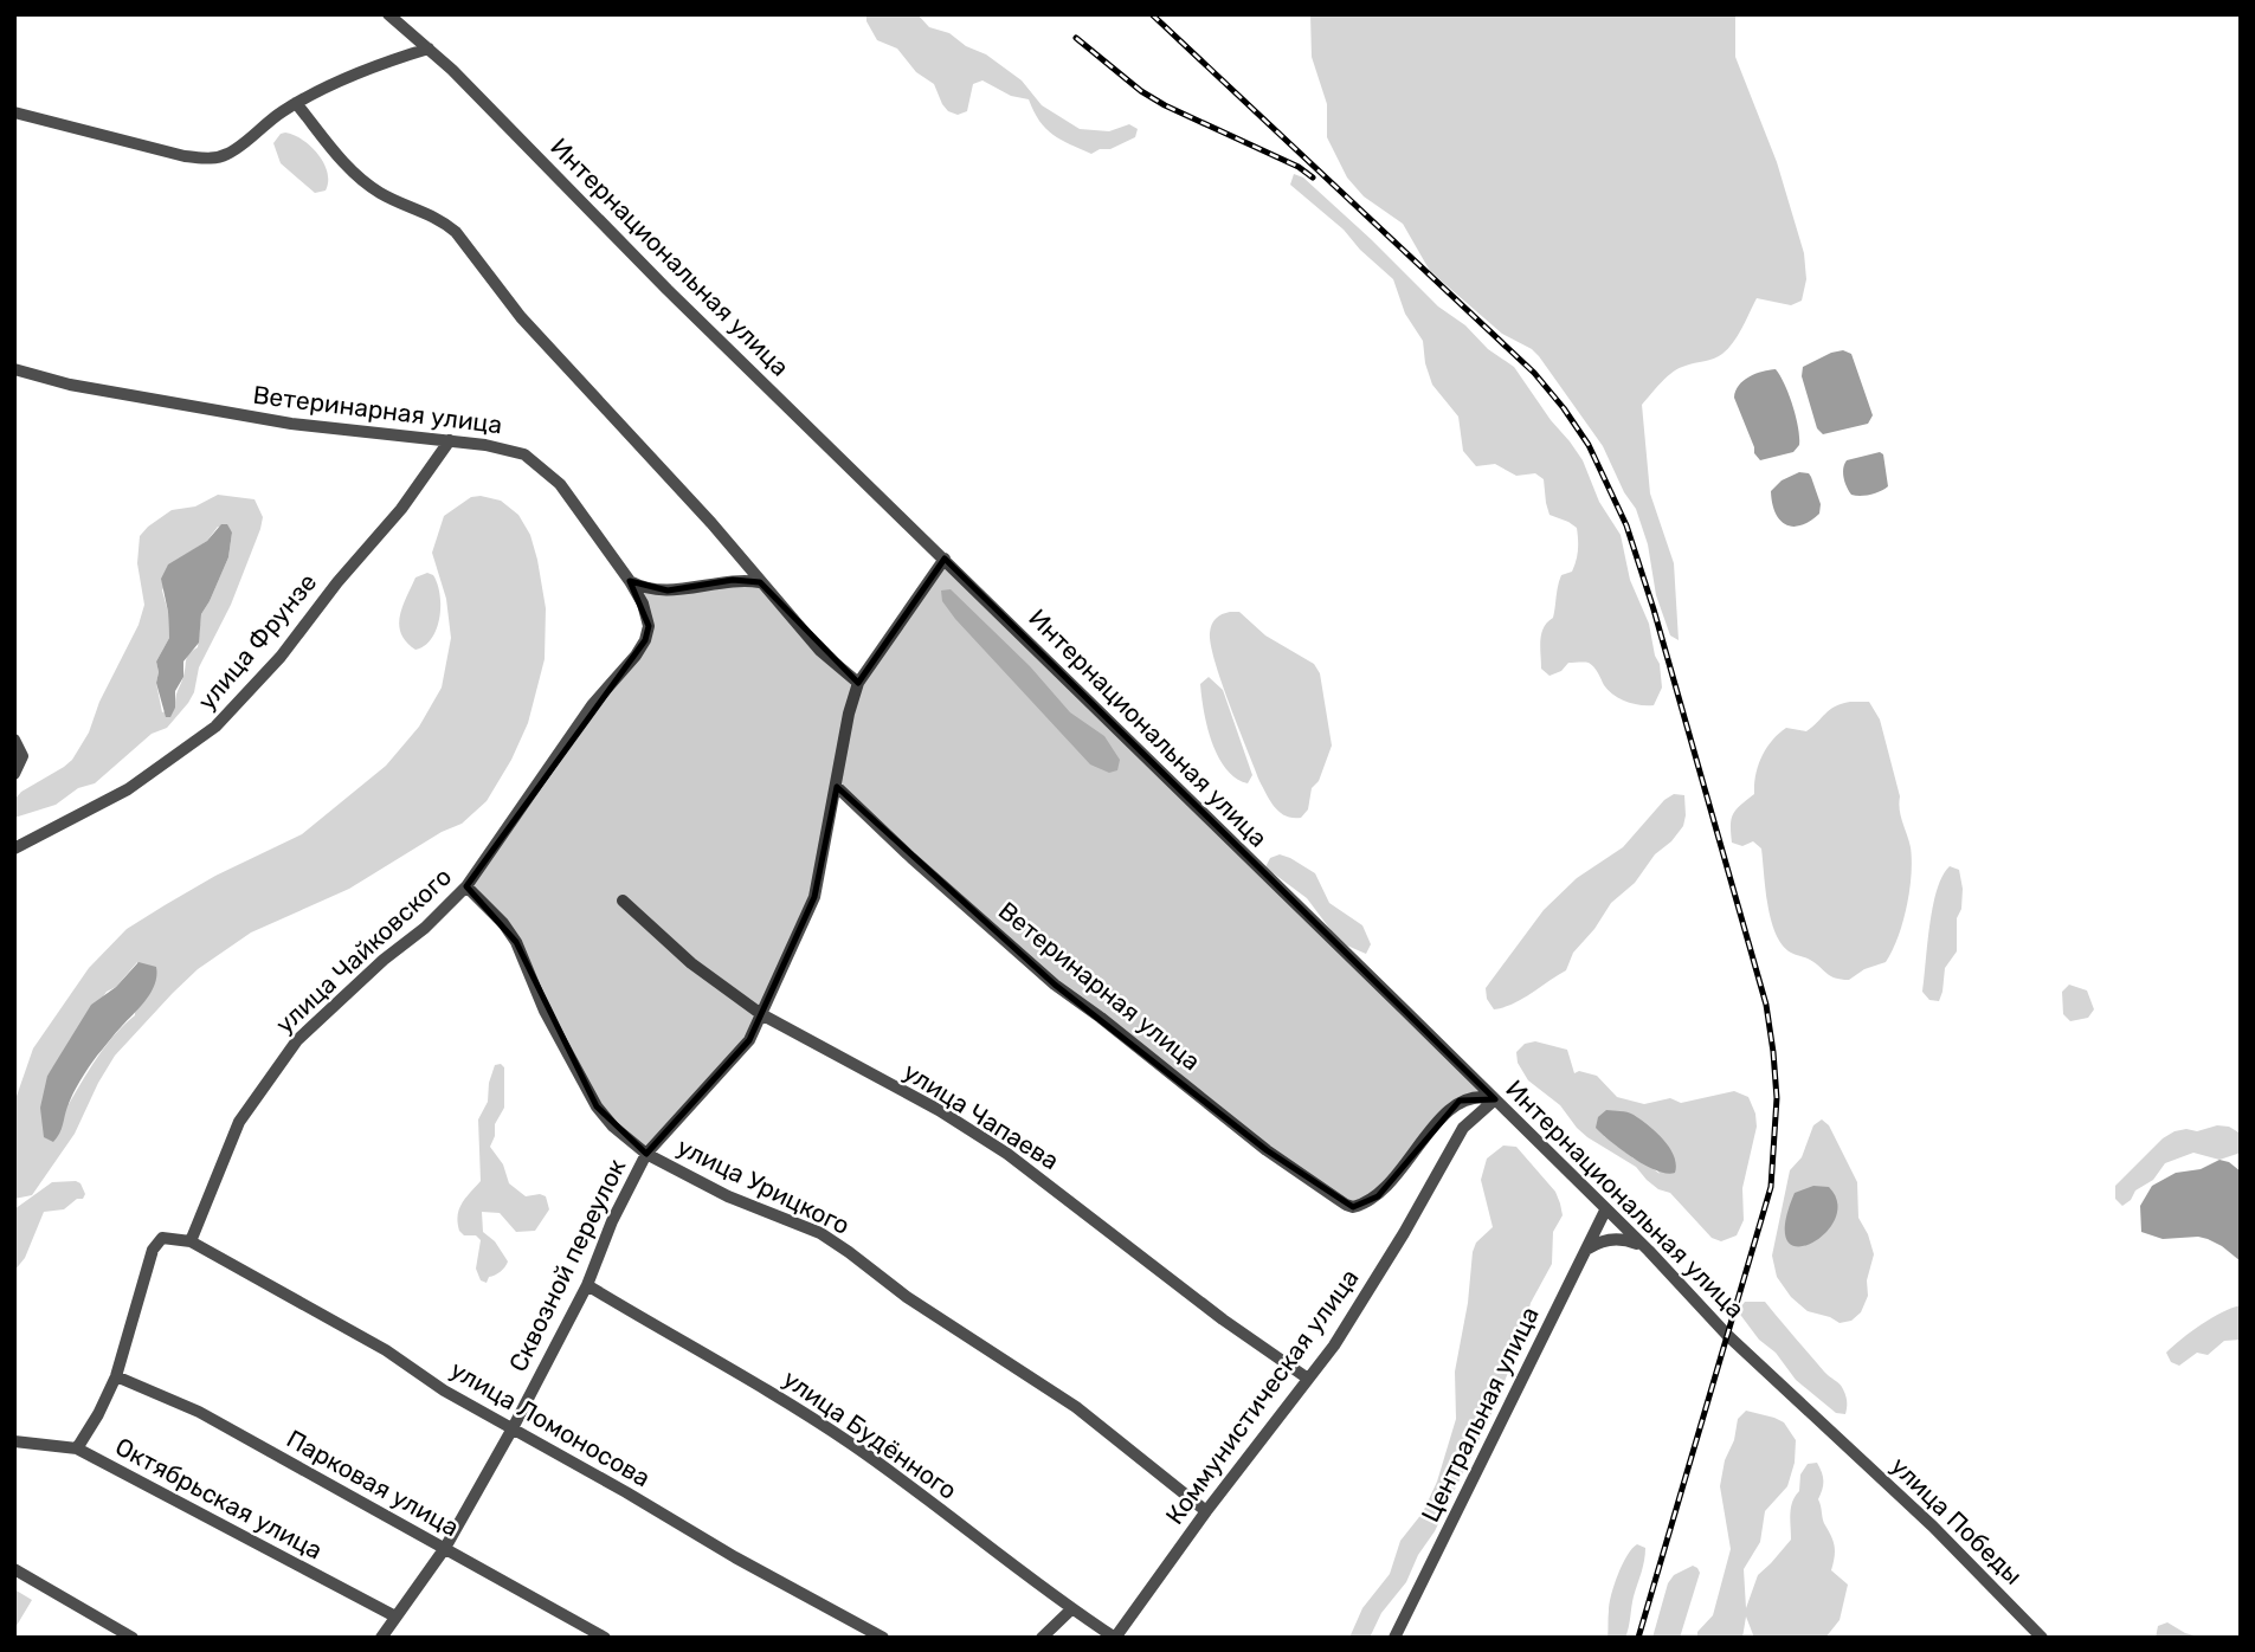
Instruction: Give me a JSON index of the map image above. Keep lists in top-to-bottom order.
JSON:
{
  "streets": {
    "street": [
      "Интернациональная улица",
      "Ветеринарная улица",
      "улица Фрунзе",
      "улица Чайковского",
      "улица Чапаева",
      "улица Урицкого",
      "Сквозной переулок",
      "Коммунистическая улица",
      "Центральная улица",
      "улица Ломоносова",
      "улица Будённого",
      "Парковая улица",
      "Октябрьская улица",
      "улица Победы"
    ]
  },
  "crossings": [
    ["Интернациональная улица", "Ветеринарная улица"],
    ["Интернациональная улица", "Сквозной переулок"],
    ["Интернациональная улица", "Коммунистическая улица"],
    ["Интернациональная улица", "Центральная улица"],
    ["Интернациональная улица", "улица Победы"],
    ["Ветеринарная улица", "улица Фрунзе"],
    ["Ветеринарная улица", "улица Чайковского"],
    ["Ветеринарная улица", "Сквозной переулок"],
    ["Ветеринарная улица", "Коммунистическая улица"],
    ["улица Чайковского", "улица Урицкого"],
    ["улица Чайковского", "улица Ломоносова"],
    ["улица Чапаева", "Сквозной переулок"],
    ["улица Чапаева", "Коммунистическая улица"],
    ["улица Урицкого", "Сквозной переулок"],
    ["улица Урицкого", "Коммунистическая улица"],
    ["Сквозной переулок", "улица Ломоносова"],
    ["Сквозной переулок", "улица Будённого"],
    ["Сквозной переулок", "Парковая улица"],
    ["Сквозной переулок", "Октябрьская улица"],
    ["Коммунистическая улица", "улица Будённого"]
  ]
}
